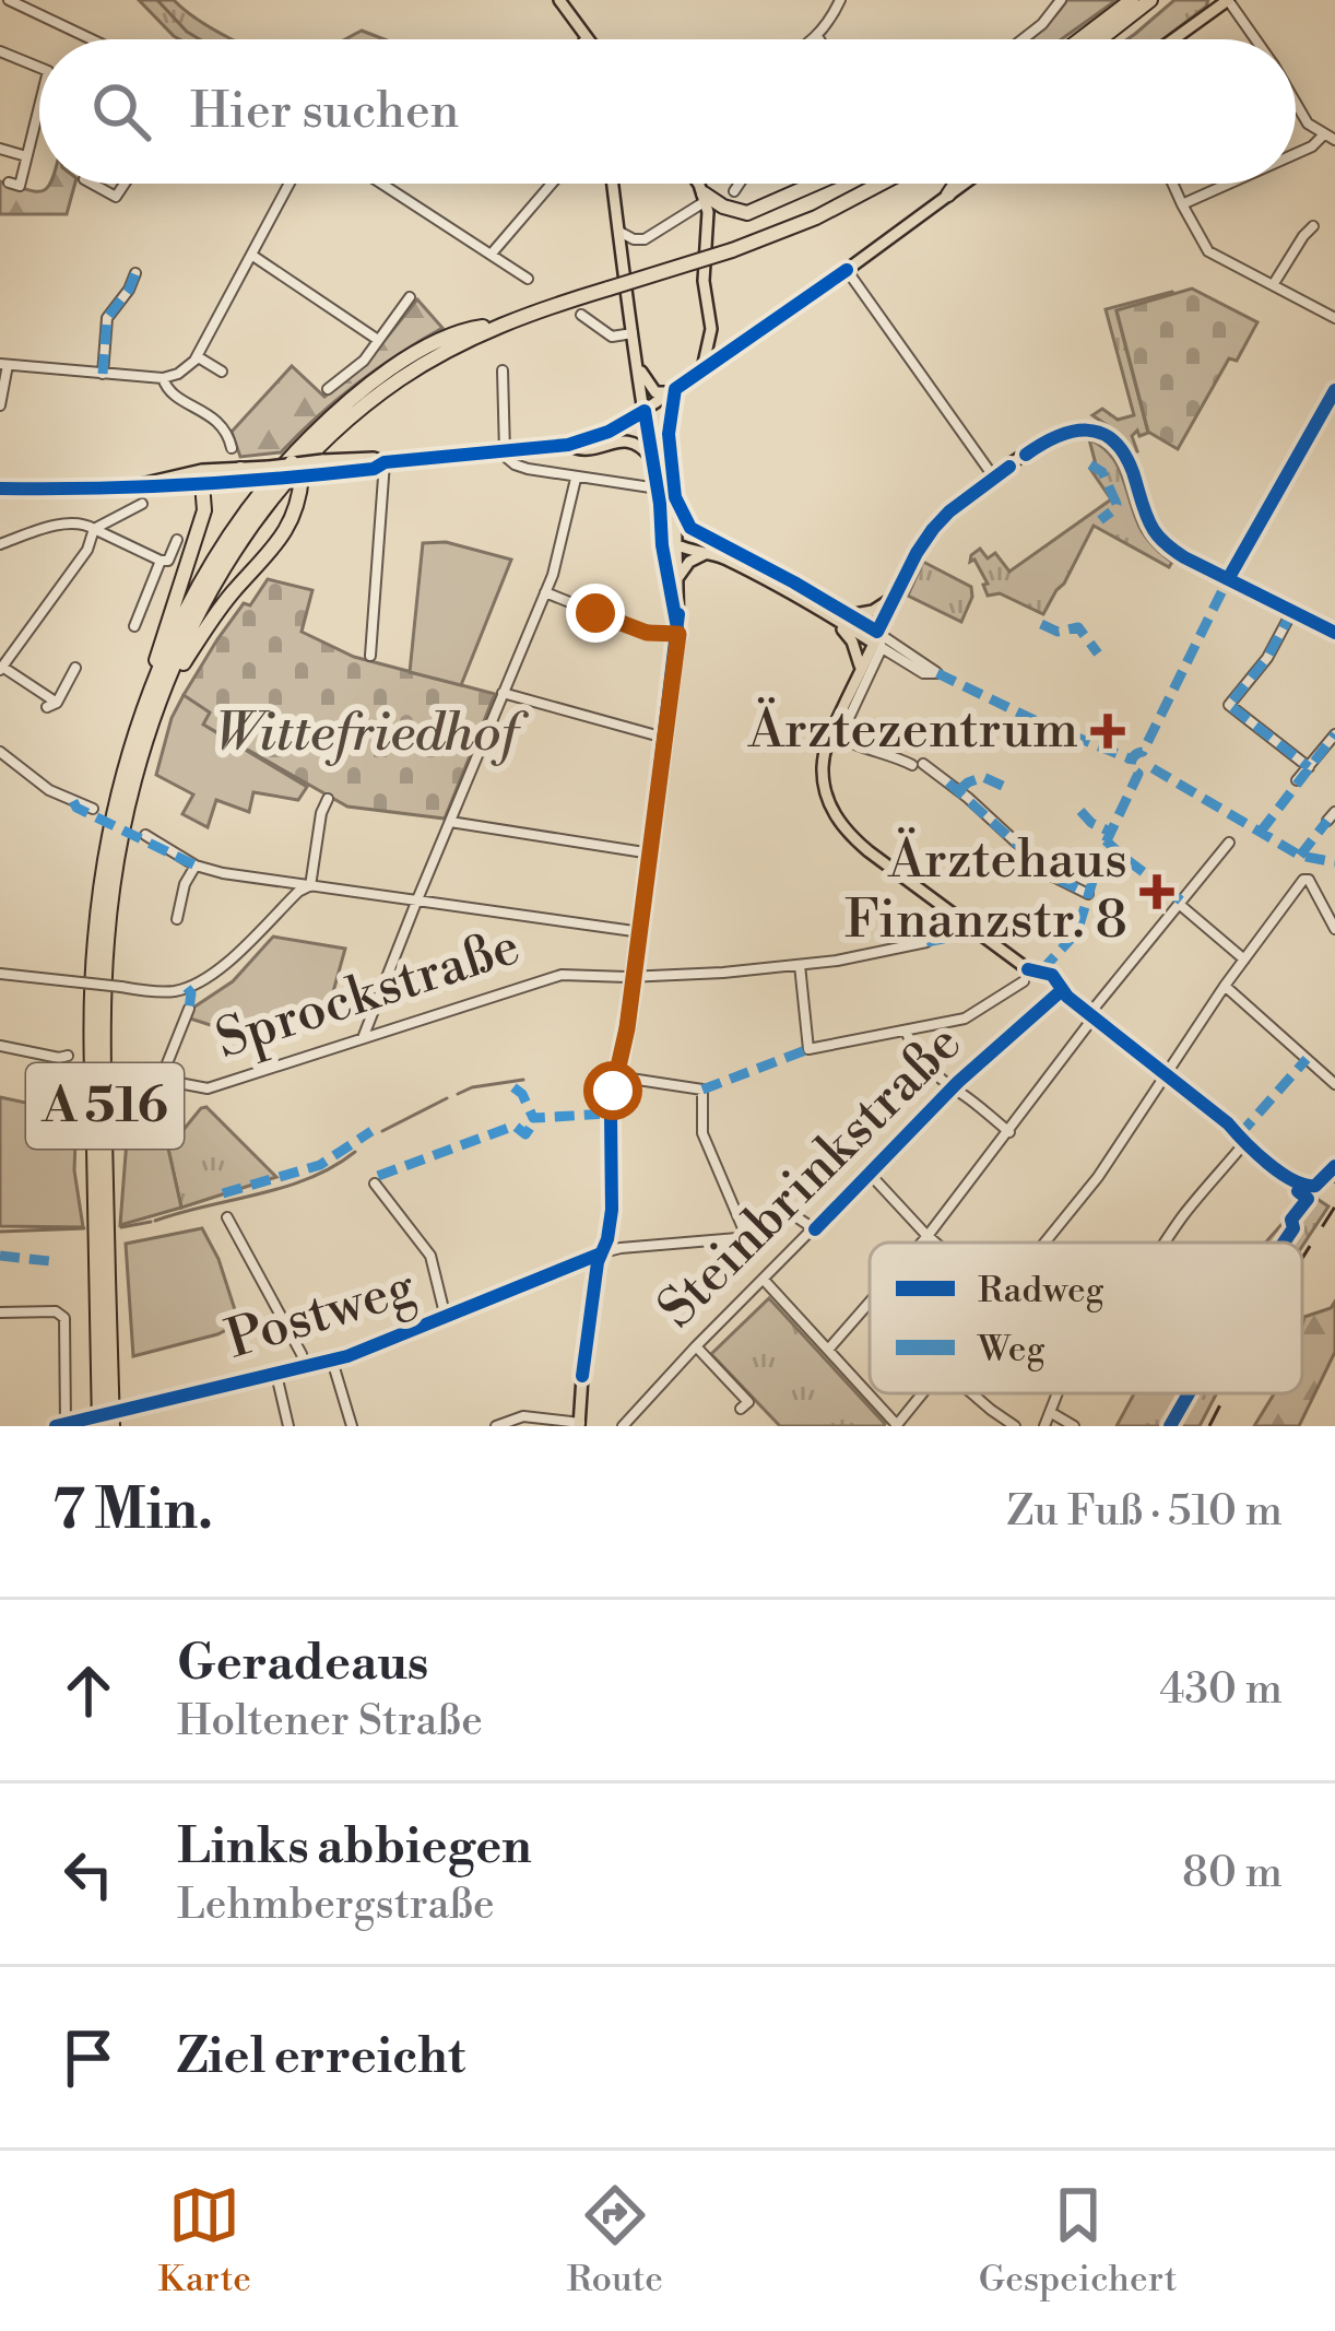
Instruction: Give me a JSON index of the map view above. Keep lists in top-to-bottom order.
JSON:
{
  "streets": {
    "highway": ["A 516"],
    "main road": ["Postweg"],
    "street": ["Sprockstraße", "Steinbrinkstraße"]
  },
  "crossings": [
    ["A 516", "Postweg"],
    ["Steinbrinkstraße", "Postweg"]
  ],
  "parks": ["Wittefriedhof"],
  "places": {
    "health": ["Ärztezentrum", "Ärztehaus Finanzstr. 8"]
  },
  "legend": ["Radweg", "Weg"],
  "page": {
    "search": "Hier suchen",
    "heading": ["7 Min.", "Zu Fuß · 510 m"],
    "list": [
      ["Geradeaus", "Holtener Straße", "430 m"],
      ["Links abbiegen", "Lehmbergstraße", "80 m"],
      "Ziel erreicht"
    ],
    "nav": ["Karte", "Route", "Gespeichert"]
  }
}
